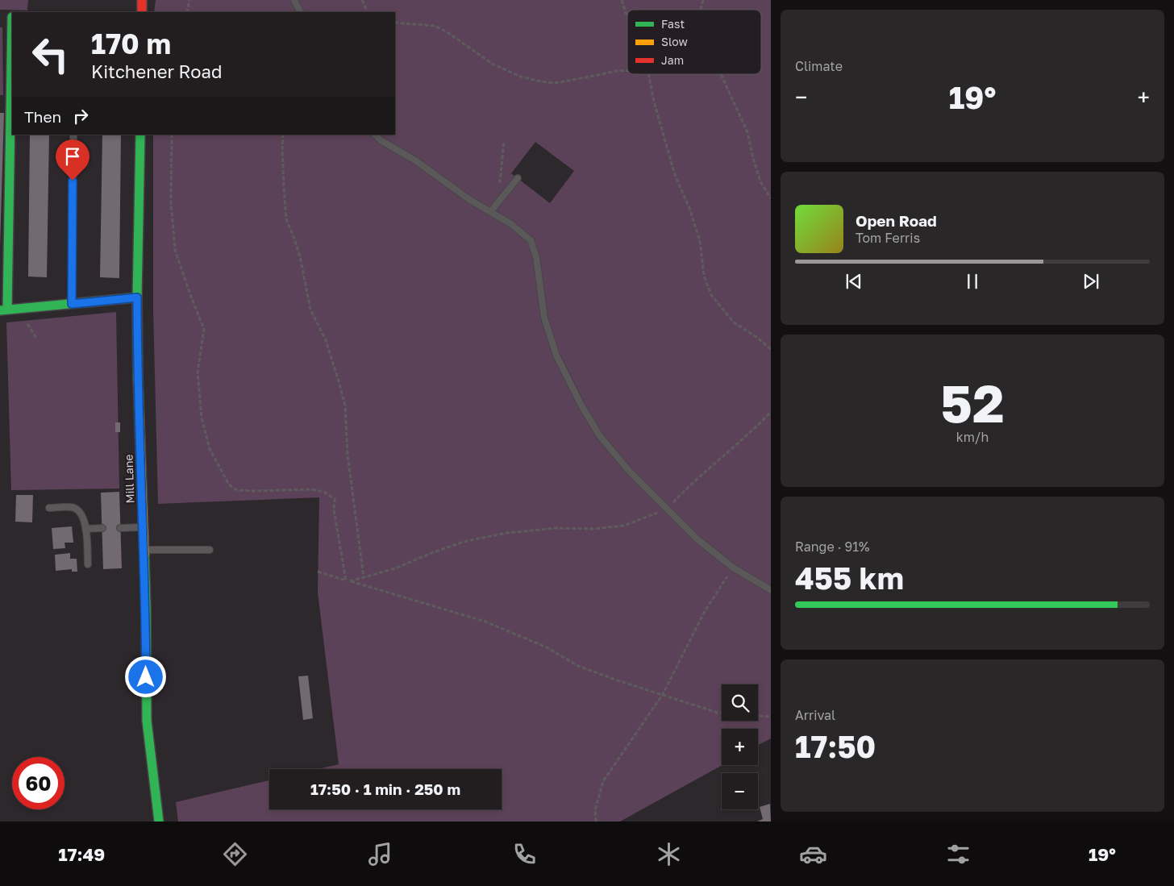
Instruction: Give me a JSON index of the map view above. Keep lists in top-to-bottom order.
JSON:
{
  "streets": {
    "main road": ["Mill Lane"]
  },
  "legend": ["Fast", "Slow", "Jam"],
  "page": {
    "tile": [
      "Climate",
      ["52", "km/h"],
      ["Range · 91%", "455 km"],
      ["Arrival", "17:50"]
    ],
    "turn": ["170 m", "Kitchener Road"],
    "heat": ["−", "19°", "+"],
    "then": "Then",
    "song": ["Open Road", "Tom Ferris"],
    "map_buttons": ["+", "−"],
    "limit": "60",
    "trip": "17:50 · 1 min · 250 m",
    "tabs": ["17:49", "19°"]
  }
}
